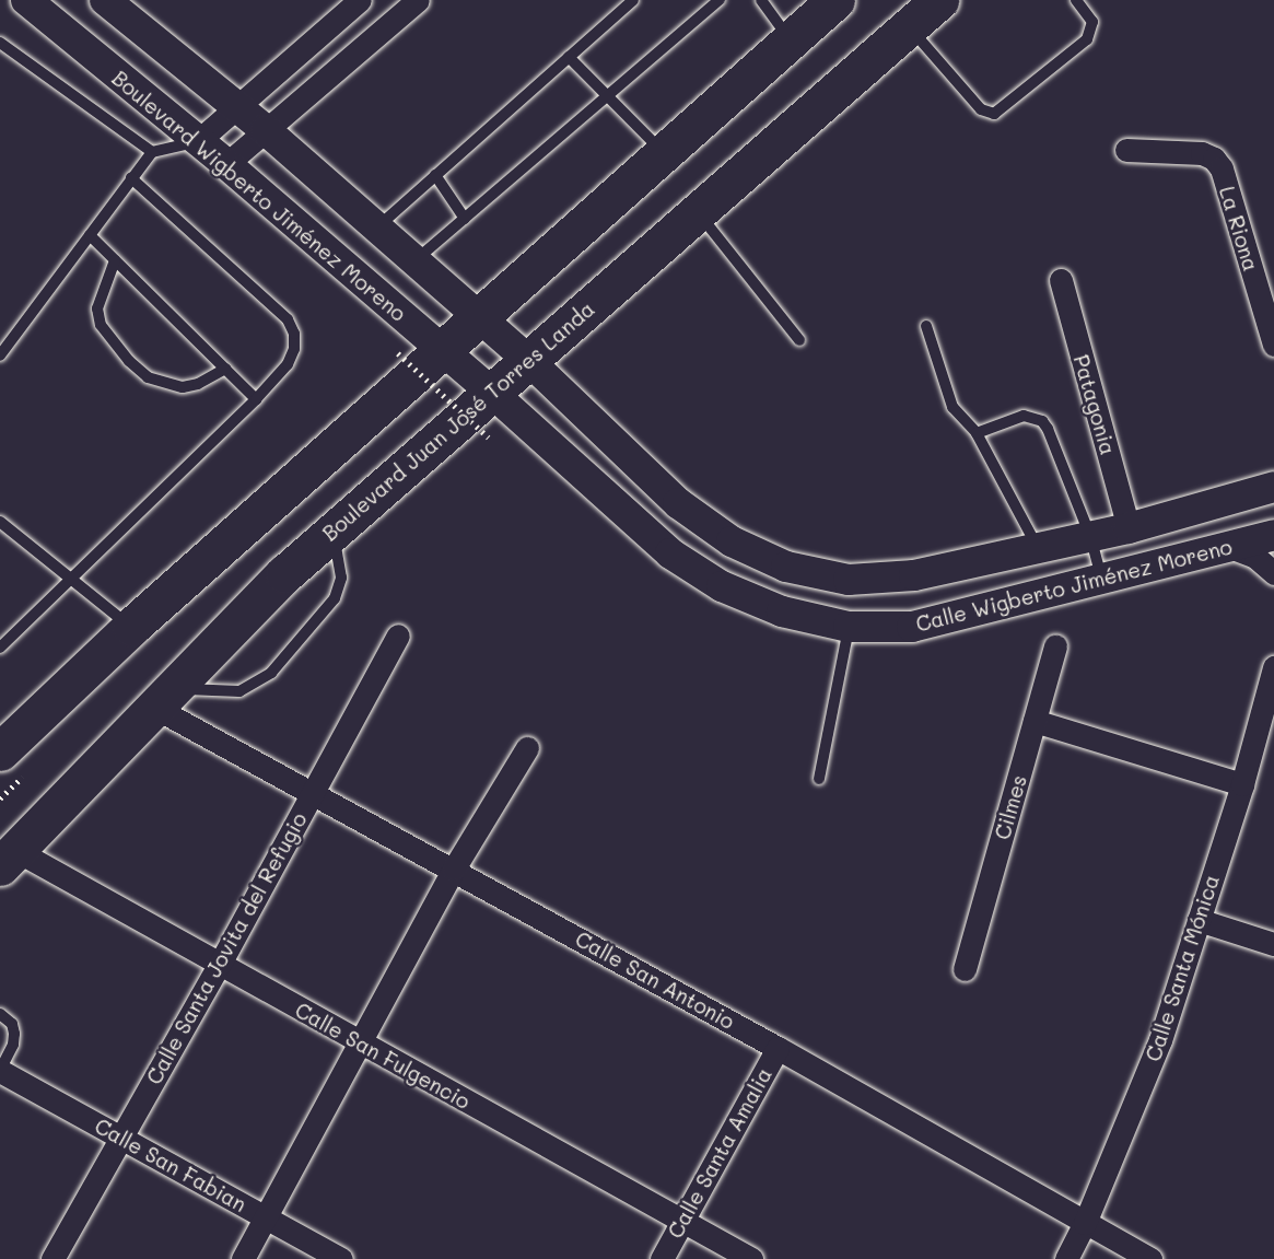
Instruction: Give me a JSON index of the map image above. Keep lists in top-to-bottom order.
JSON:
{
  "streets": {
    "main road": ["Boulevard Juan José Torres Landa"],
    "street": [
      "Boulevard Wigberto Jiménez Moreno",
      "La Riona",
      "Patagonia",
      "Calle Wigberto Jiménez Moreno",
      "Cilmes",
      "Calle Santa Jovita del Refugio",
      "Calle Santa Mónica",
      "Calle San Antonio",
      "Calle San Fulgencio",
      "Calle Santa Amalia",
      "Calle San Fabian"
    ]
  },
  "crossings": [
    ["Boulevard Wigberto Jiménez Moreno", "Boulevard Juan José Torres Landa"],
    ["Boulevard Wigberto Jiménez Moreno", "Calle Wigberto Jiménez Moreno"],
    ["Patagonia", "Calle Wigberto Jiménez Moreno"],
    ["Boulevard Juan José Torres Landa", "Calle Wigberto Jiménez Moreno"],
    ["Boulevard Juan José Torres Landa", "Calle San Antonio"],
    ["Boulevard Juan José Torres Landa", "Calle San Fulgencio"],
    ["Calle Santa Jovita del Refugio", "Calle San Antonio"],
    ["Calle Santa Jovita del Refugio", "Calle San Fulgencio"],
    ["Calle Santa Jovita del Refugio", "Calle San Fabian"],
    ["Calle Santa Mónica", "Calle San Antonio"],
    ["Calle San Antonio", "Calle Santa Amalia"],
    ["Calle San Fulgencio", "Calle Santa Amalia"]
  ]
}
